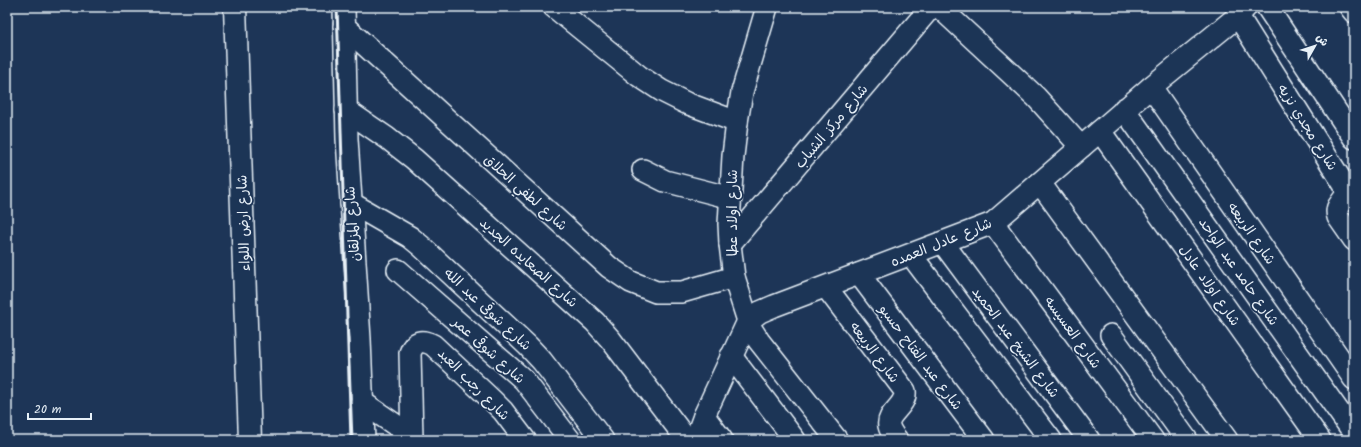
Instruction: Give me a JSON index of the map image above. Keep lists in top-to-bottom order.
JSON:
{
  "streets": {
    "street": [
      "شارع مركز الشباب",
      "شارع مجدي نزيه",
      "شارع لطفي الحلاق",
      "شارع اولاد عطا",
      "شارع ارض اللواء",
      "شارع المزلقان",
      "شارع الربيعه",
      "شارع عادل العمده",
      "شارع الصعايده الجديد",
      "شارع حامد عبد الواحد",
      "شارع اولاد عادل",
      "شارع شوقى عبد الله",
      "شارع العسيسه",
      "شارع الشيخ عبد الحميد",
      "شارع شوقى عمر",
      "شارع عبد الفتاح حسبو",
      "شارع رجب العبد"
    ]
  },
  "crossings": [
    ["شارع مركز الشباب", "شارع اولاد عطا"],
    ["شارع مجدي نزيه", "شارع عادل العمده"],
    ["شارع لطفي الحلاق", "شارع اولاد عطا"],
    ["شارع لطفي الحلاق", "شارع المزلقان"],
    ["شارع اولاد عطا", "شارع عادل العمده"],
    ["شارع المزلقان", "شارع الصعايده الجديد"],
    ["شارع المزلقان", "شارع شوقى عبد الله"],
    ["شارع الربيعه", "شارع عادل العمده"],
    ["شارع عادل العمده", "شارع حامد عبد الواحد"],
    ["شارع عادل العمده", "شارع اولاد عادل"],
    ["شارع عادل العمده", "شارع العسيسه"],
    ["شارع عادل العمده", "شارع الشيخ عبد الحميد"],
    ["شارع عادل العمده", "شارع عبد الفتاح حسبو"]
  ],
  "scale_bar": "20 m",
  "north": "top right"
}
